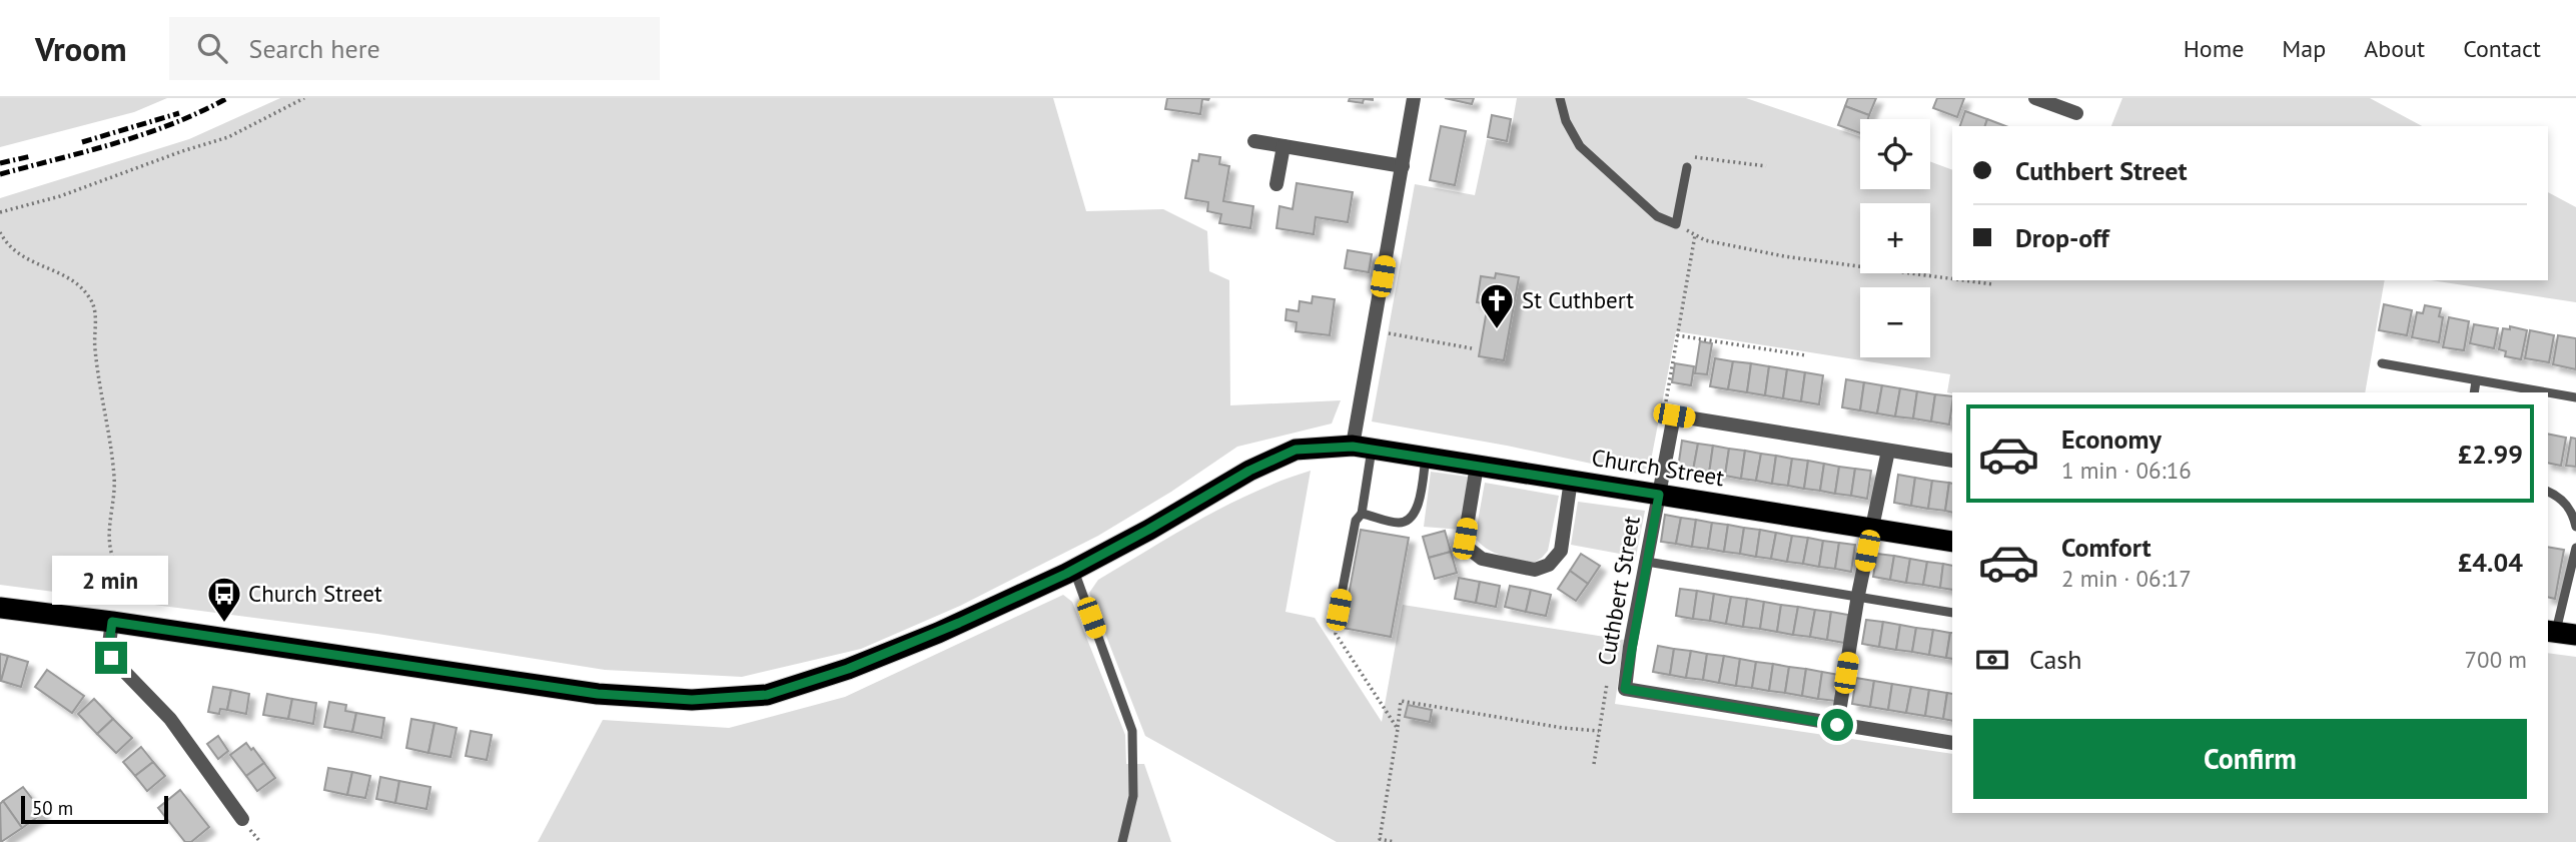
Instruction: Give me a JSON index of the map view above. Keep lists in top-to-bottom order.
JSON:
{
  "streets": {
    "highway": ["Church Street"],
    "street": ["Cuthbert Street"]
  },
  "crossings": [
    ["Church Street", "Cuthbert Street"]
  ],
  "places": {
    "church": ["St Cuthbert"],
    "bus stop": ["Church Street"]
  },
  "scale_bar": "50 m",
  "page": {
    "header": "Vroom",
    "search": "Search here",
    "nav": [
      "Home",
      "Map",
      "About",
      "Contact"
    ],
    "map_buttons": ["+", "−"],
    "banner": ["Cuthbert Street", "Drop-off"],
    "list": [
      {
        "name": "Economy",
        "note": "1 min · 06:16",
        "value": "£2.99"
      },
      {
        "name": "Comfort",
        "note": "2 min · 06:17",
        "value": "£4.04"
      }
    ],
    "bubble": "2 min",
    "pay": ["Cash", "700 m"],
    "buttons": "Confirm",
    "scale": "50 m"
  }
}
